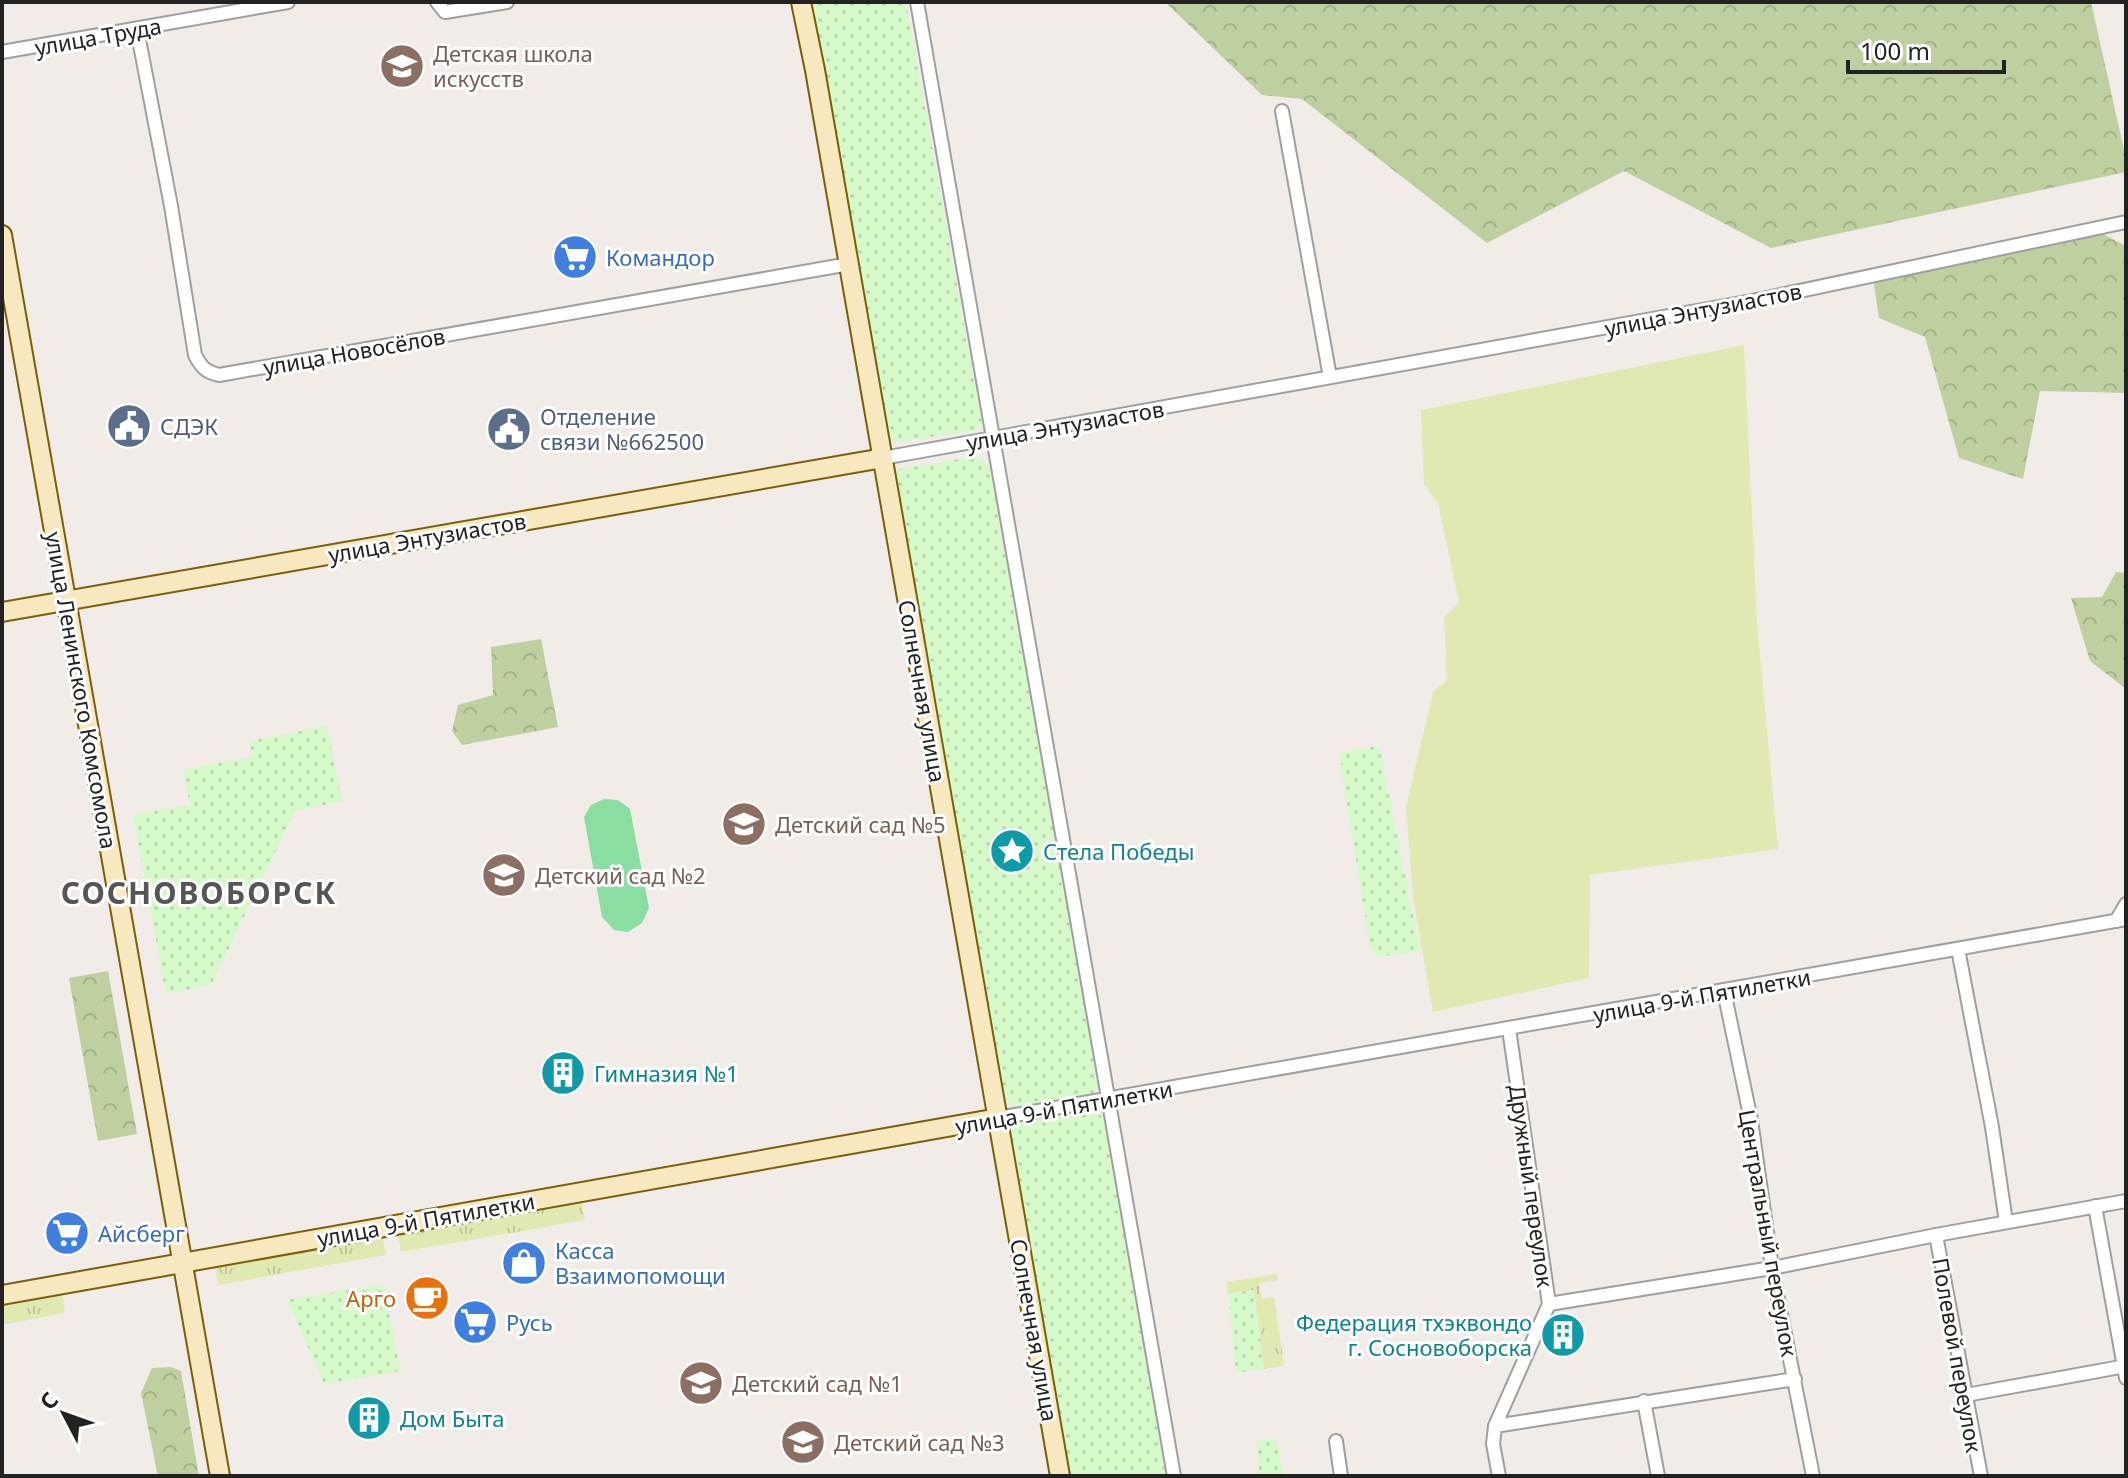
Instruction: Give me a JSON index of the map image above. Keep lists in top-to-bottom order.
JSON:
{
  "streets": {
    "street": [
      "улица Труда",
      "улица Энтузиастов",
      "улица Новосёлов",
      "улица Ленинского Комсомола",
      "Солнечная улица",
      "улица 9-й Пятилетки",
      "Дружный переулок",
      "Центральный переулок",
      "Полевой переулок"
    ]
  },
  "crossings": [
    ["улица Труда", "улица Новосёлов"],
    ["улица Энтузиастов", "улица Ленинского Комсомола"],
    ["улица Энтузиастов", "Солнечная улица"],
    ["улица Новосёлов", "Солнечная улица"],
    ["улица Ленинского Комсомола", "улица 9-й Пятилетки"],
    ["Солнечная улица", "улица 9-й Пятилетки"],
    ["улица 9-й Пятилетки", "Дружный переулок"],
    ["улица 9-й Пятилетки", "Центральный переулок"]
  ],
  "districts": ["СОСНОВОБОРСК"],
  "places": {
    "school or university": [
      "Детская школа искусств",
      "Детский сад №5",
      "Детский сад №2",
      "Детский сад №1",
      "Детский сад №3"
    ],
    "supermarket": ["Командор", "Айсберг", "Русь"],
    "public building": ["СДЭК", "Отделение связи №662500"],
    "place": ["Стела Победы"],
    "building": ["Гимназия №1", "Федерация тхэквондо г. Сосновоборска", "Дом Быта"],
    "shop": ["Касса Взаимопомощи"],
    "cafe": ["Арго"]
  },
  "scale_bar": "100 m",
  "north": "top left"
}
